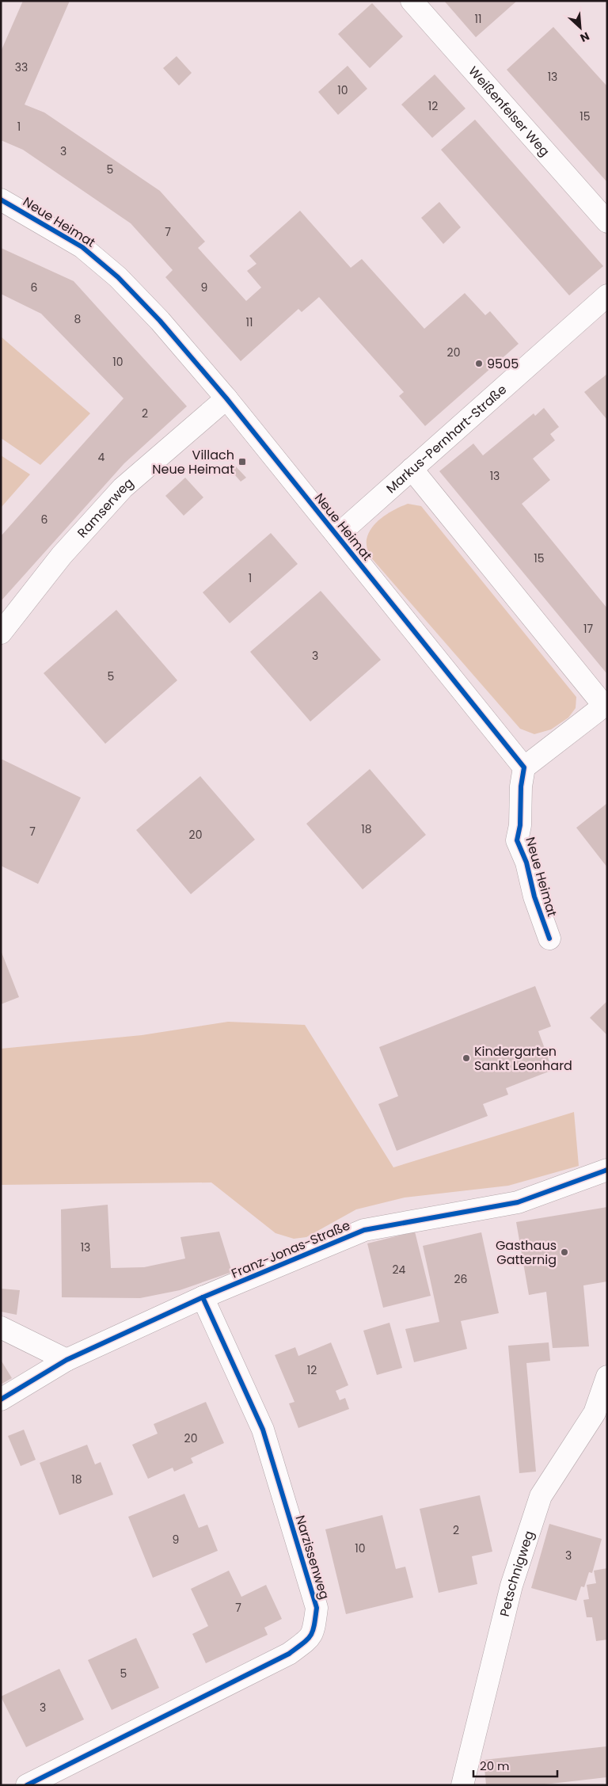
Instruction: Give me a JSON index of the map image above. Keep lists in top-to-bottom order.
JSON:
{
  "streets": {
    "street": [
      "Weißenfelser Weg",
      "Neue Heimat",
      "Markus-Pernhart-Straße",
      "Ramserweg",
      "Franz-Jonas-Straße",
      "Narzissenweg",
      "Petschnigweg"
    ]
  },
  "crossings": [
    ["Neue Heimat", "Markus-Pernhart-Straße"],
    ["Neue Heimat", "Ramserweg"],
    ["Franz-Jonas-Straße", "Narzissenweg"]
  ],
  "places": {
    "other": ["9505", "Kindergarten Sankt Leonhard", "Gasthaus Gatternig"],
    "transit": ["Villach Neue Heimat"]
  },
  "house_numbers": [
    "11",
    "33",
    "13",
    "10",
    "12",
    "15",
    "1",
    "3",
    "5",
    "7",
    "6",
    "9",
    "8",
    "11",
    "20",
    "10",
    "2",
    "4",
    "13",
    "6",
    "15",
    "1",
    "17",
    "3",
    "5",
    "18",
    "7",
    "20",
    "13",
    "24",
    "26",
    "12",
    "20",
    "18",
    "2",
    "9",
    "10",
    "3",
    "7",
    "5",
    "3"
  ],
  "scale_bar": "20 m",
  "north": "bottom right"
}
